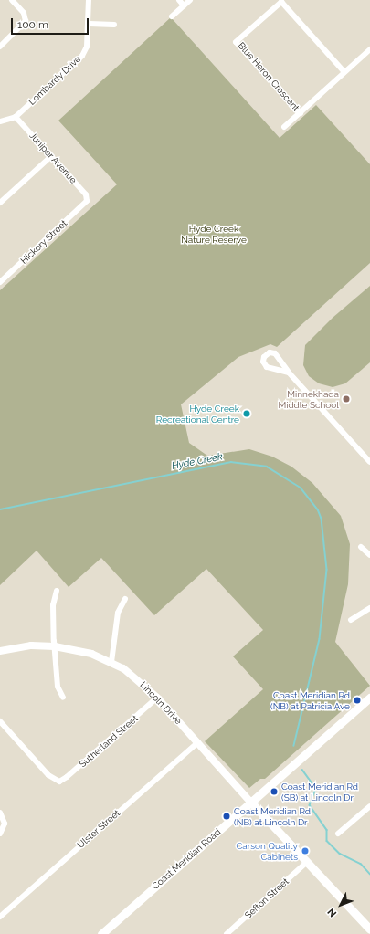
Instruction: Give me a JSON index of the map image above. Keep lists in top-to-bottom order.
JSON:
{
  "streets": {
    "main road": ["Coast Meridian Road"],
    "street": [
      "Blue Heron Crescent",
      "Lombardy Drive",
      "Juniper Avenue",
      "Hickory Street",
      "Lincoln Drive",
      "Sutherland Street",
      "Ulster Street",
      "Sefton Street"
    ]
  },
  "crossings": [
    ["Lombardy Drive", "Juniper Avenue"],
    ["Juniper Avenue", "Hickory Street"],
    ["Lincoln Drive", "Sutherland Street"],
    ["Lincoln Drive", "Ulster Street"],
    ["Lincoln Drive", "Coast Meridian Road"]
  ],
  "water": ["Hyde Creek"],
  "parks": ["Hyde Creek Nature Reserve"],
  "places": [
    "Minnekhada Middle School",
    "Hyde Creek Recreational Centre",
    "Coast Meridian Rd (NB) at Patricia Ave",
    "Coast Meridian Rd (SB) at Lincoln Dr",
    "Coast Meridian Rd (NB) at Lincoln Dr",
    "Carson Quality Cabinets"
  ],
  "scale_bar": "100 m",
  "north": "bottom left"
}
